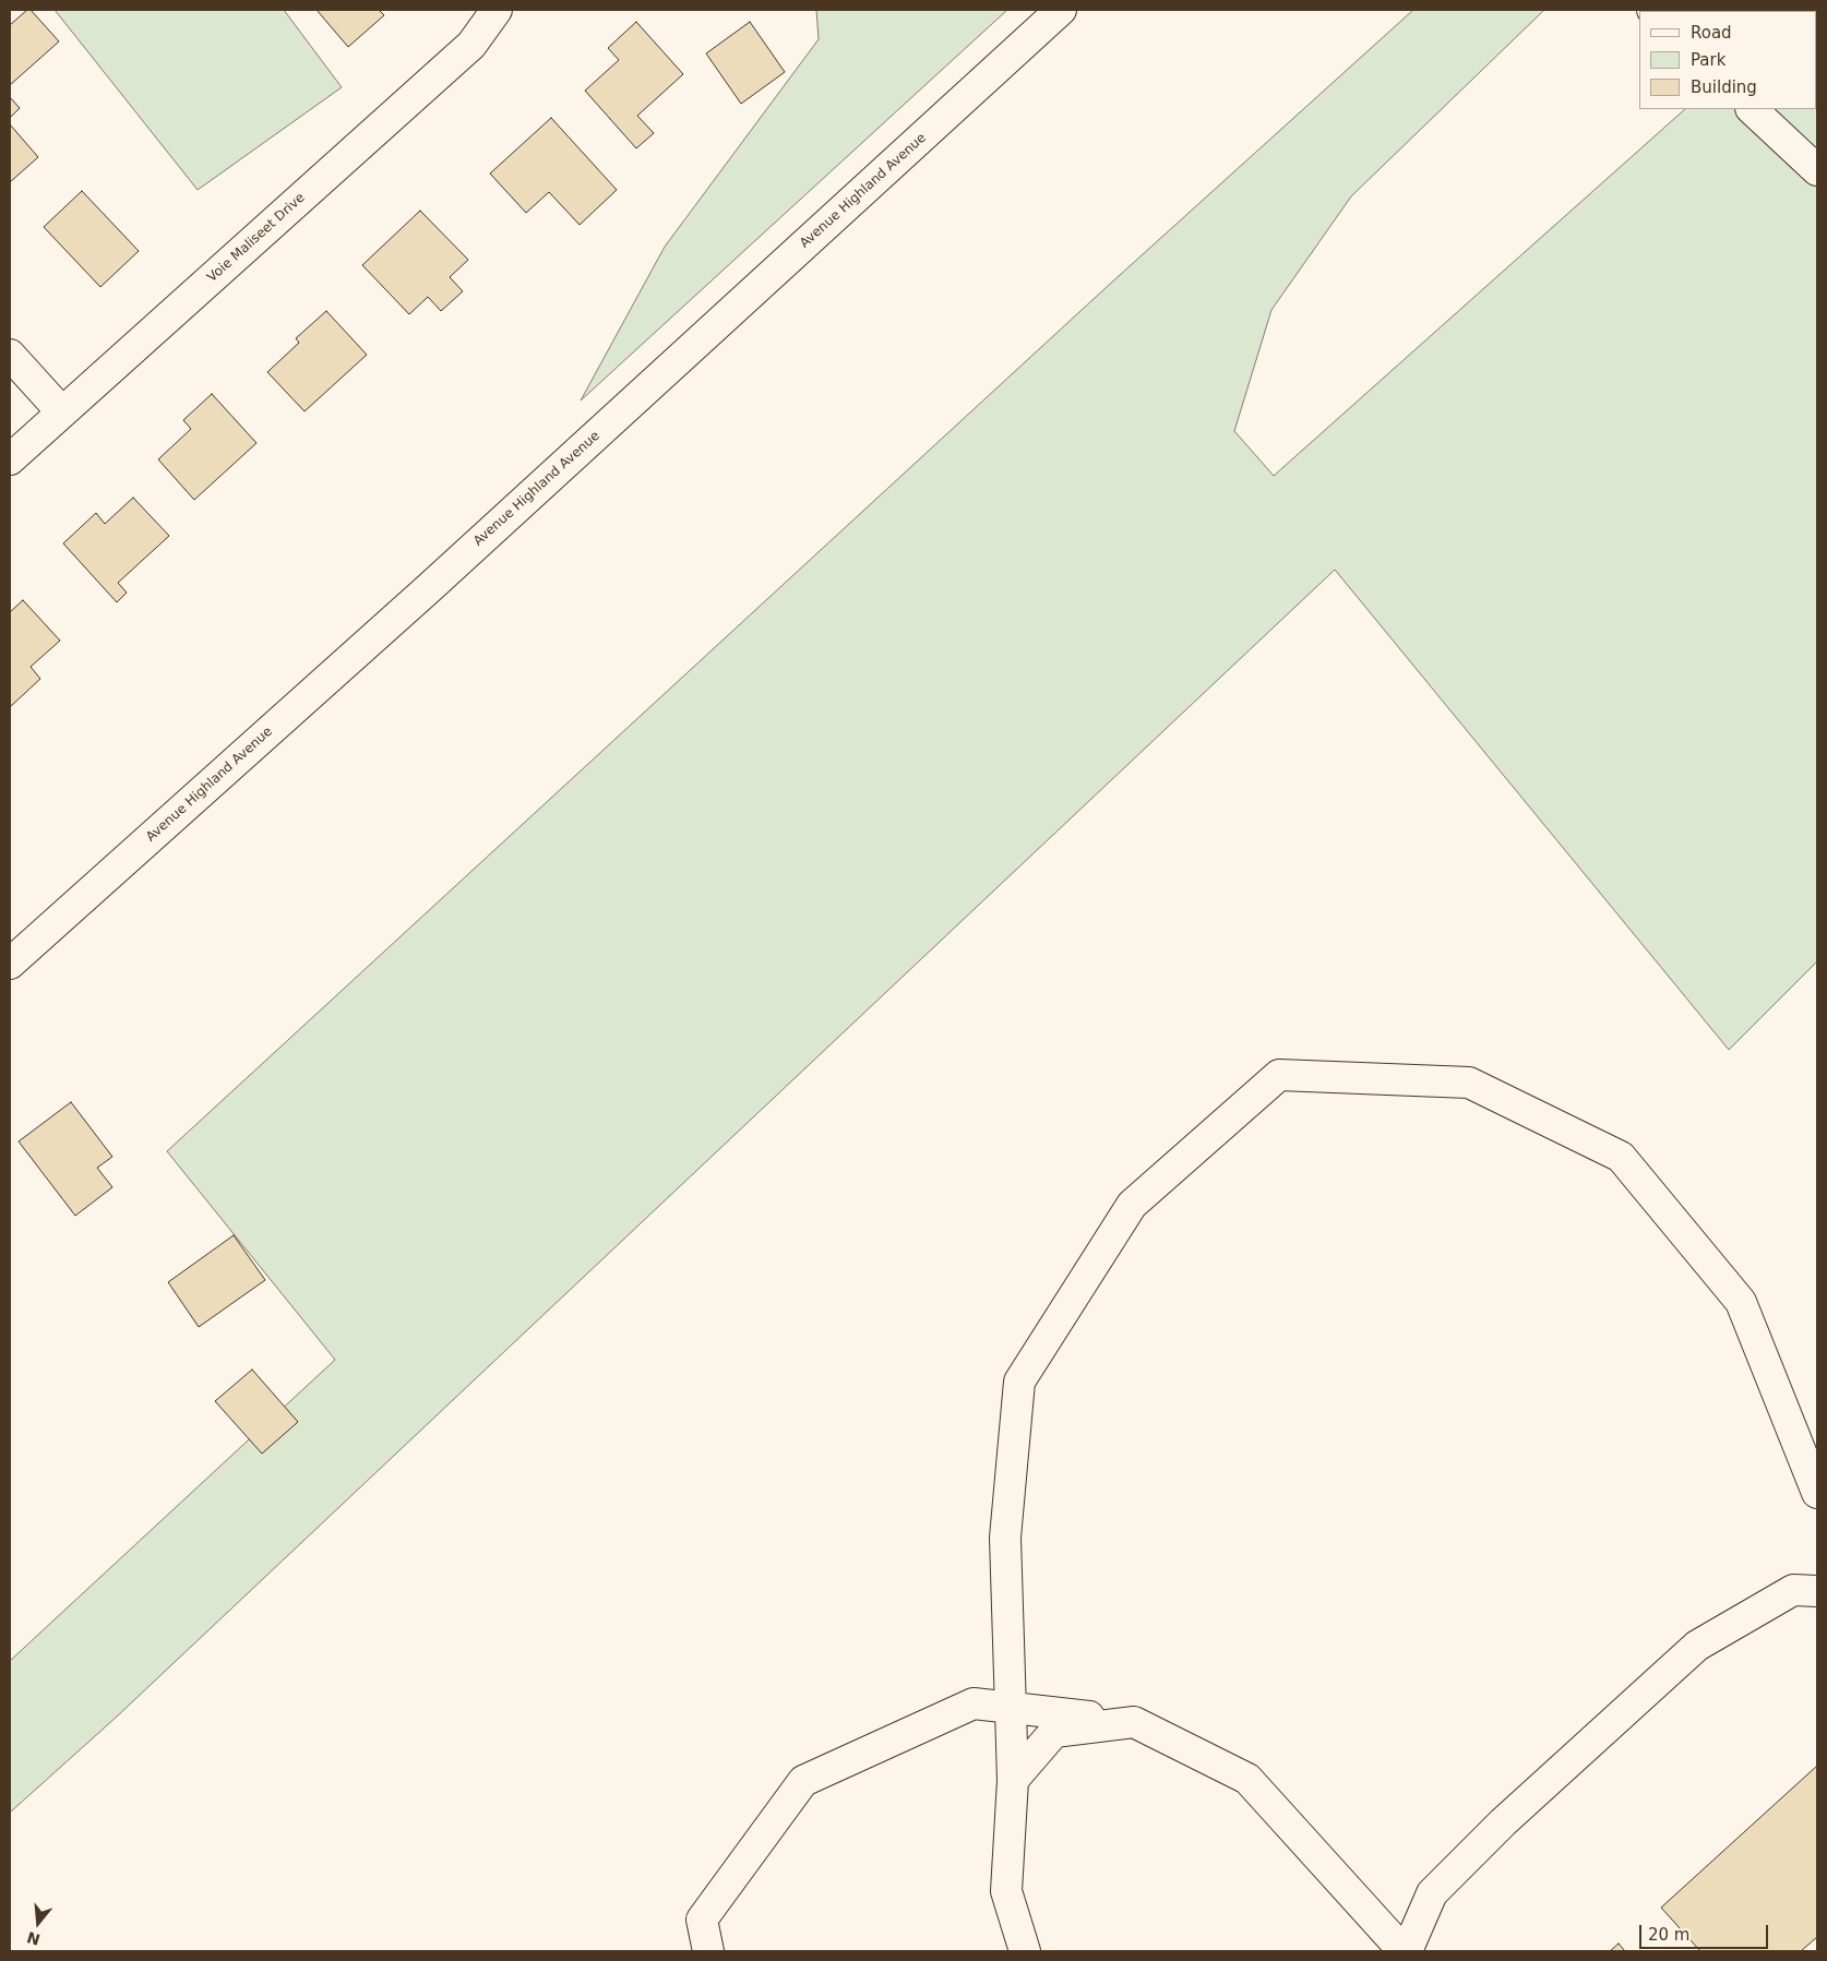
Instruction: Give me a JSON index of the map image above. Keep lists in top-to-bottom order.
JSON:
{
  "streets": {
    "street": ["Avenue Highland Avenue", "Voie Maliseet Drive"]
  },
  "legend": ["Road", "Park", "Building"],
  "scale_bar": "20 m",
  "north": "bottom"
}
